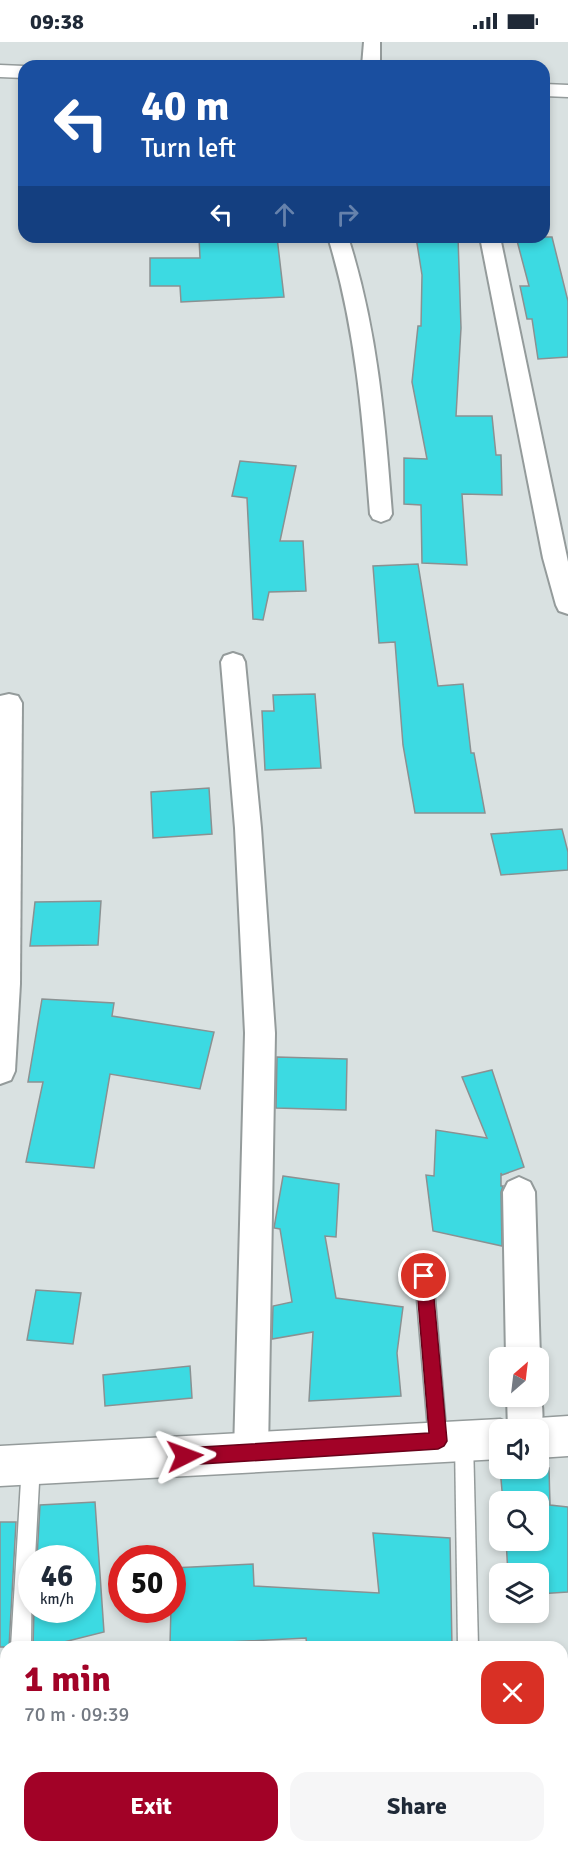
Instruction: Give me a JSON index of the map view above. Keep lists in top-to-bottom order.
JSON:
{
  "north": "top right",
  "page": {
    "status": "09:38",
    "turn": ["40 m", "Turn left"],
    "speed": "46 km/h",
    "limit": "50",
    "heading": ["1 min", "70 m · 09:39"],
    "buttons": ["Exit", "Share"]
  }
}
